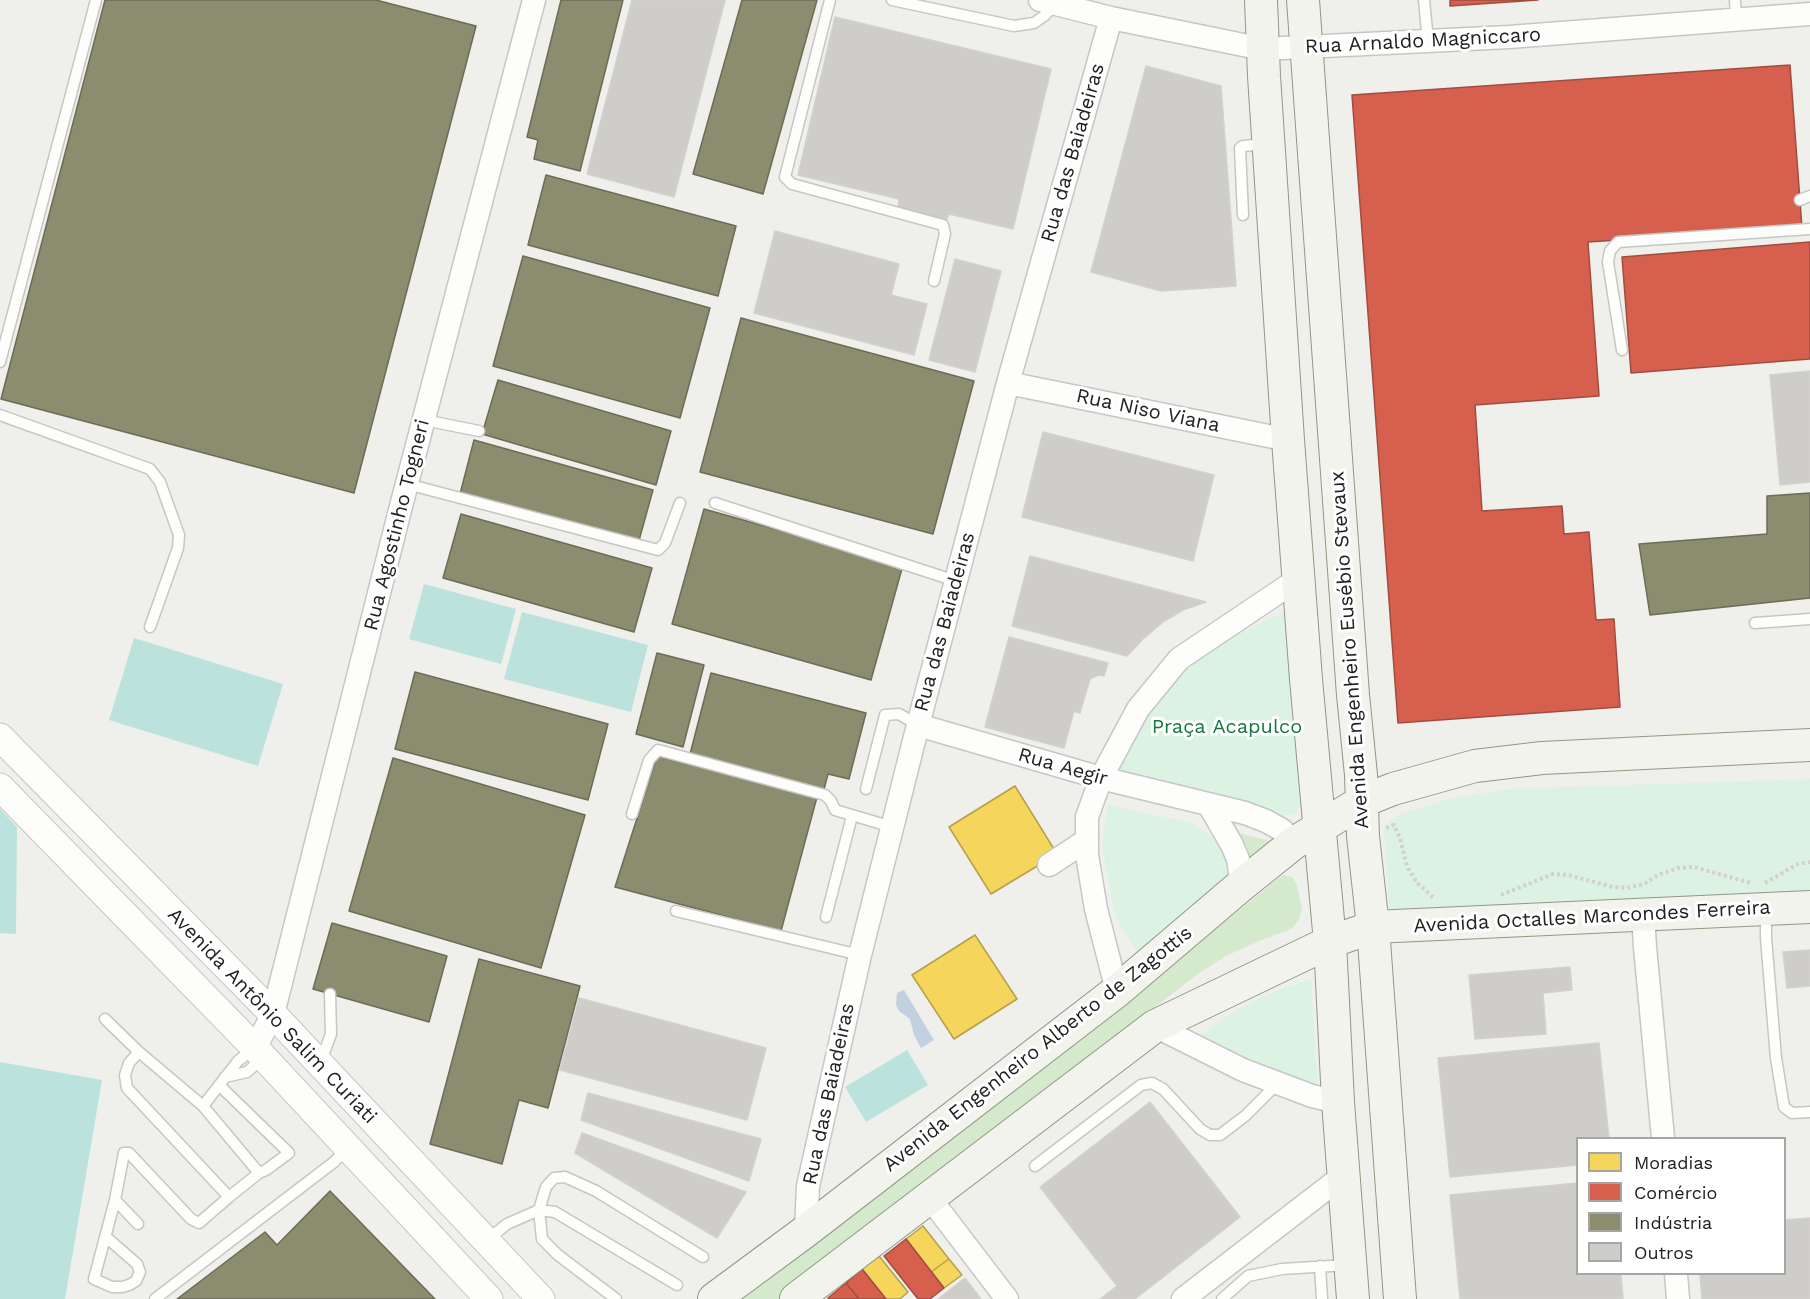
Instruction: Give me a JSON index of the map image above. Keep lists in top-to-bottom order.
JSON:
{
  "streets": {
    "main road": ["Avenida Engenheiro Eusébio Stevaux", "Avenida Octalles Marcondes Ferreira", "Avenida Engenheiro Alberto de Zagottis"],
    "street": [
      "Rua Arnaldo Magniccaro",
      "Rua das Baiadeiras",
      "Rua Niso Viana",
      "Rua Agostinho Togneri",
      "Rua Aegir",
      "Avenida Antônio Salim Curiati"
    ]
  },
  "crossings": [
    ["Rua Arnaldo Magniccaro", "Rua das Baiadeiras"],
    ["Rua Arnaldo Magniccaro", "Avenida Engenheiro Eusébio Stevaux"],
    ["Rua das Baiadeiras", "Rua Niso Viana"],
    ["Rua das Baiadeiras", "Rua Aegir"],
    ["Rua das Baiadeiras", "Avenida Engenheiro Alberto de Zagottis"],
    ["Rua Agostinho Togneri", "Avenida Antônio Salim Curiati"],
    ["Avenida Engenheiro Eusébio Stevaux", "Avenida Octalles Marcondes Ferreira"],
    ["Avenida Engenheiro Eusébio Stevaux", "Avenida Engenheiro Alberto de Zagottis"],
    ["Rua Aegir", "Avenida Engenheiro Alberto de Zagottis"]
  ],
  "parks": ["Praça Acapulco"],
  "legend": [
    "Moradias",
    "Comércio",
    "Indústria",
    "Outros"
  ]
}
